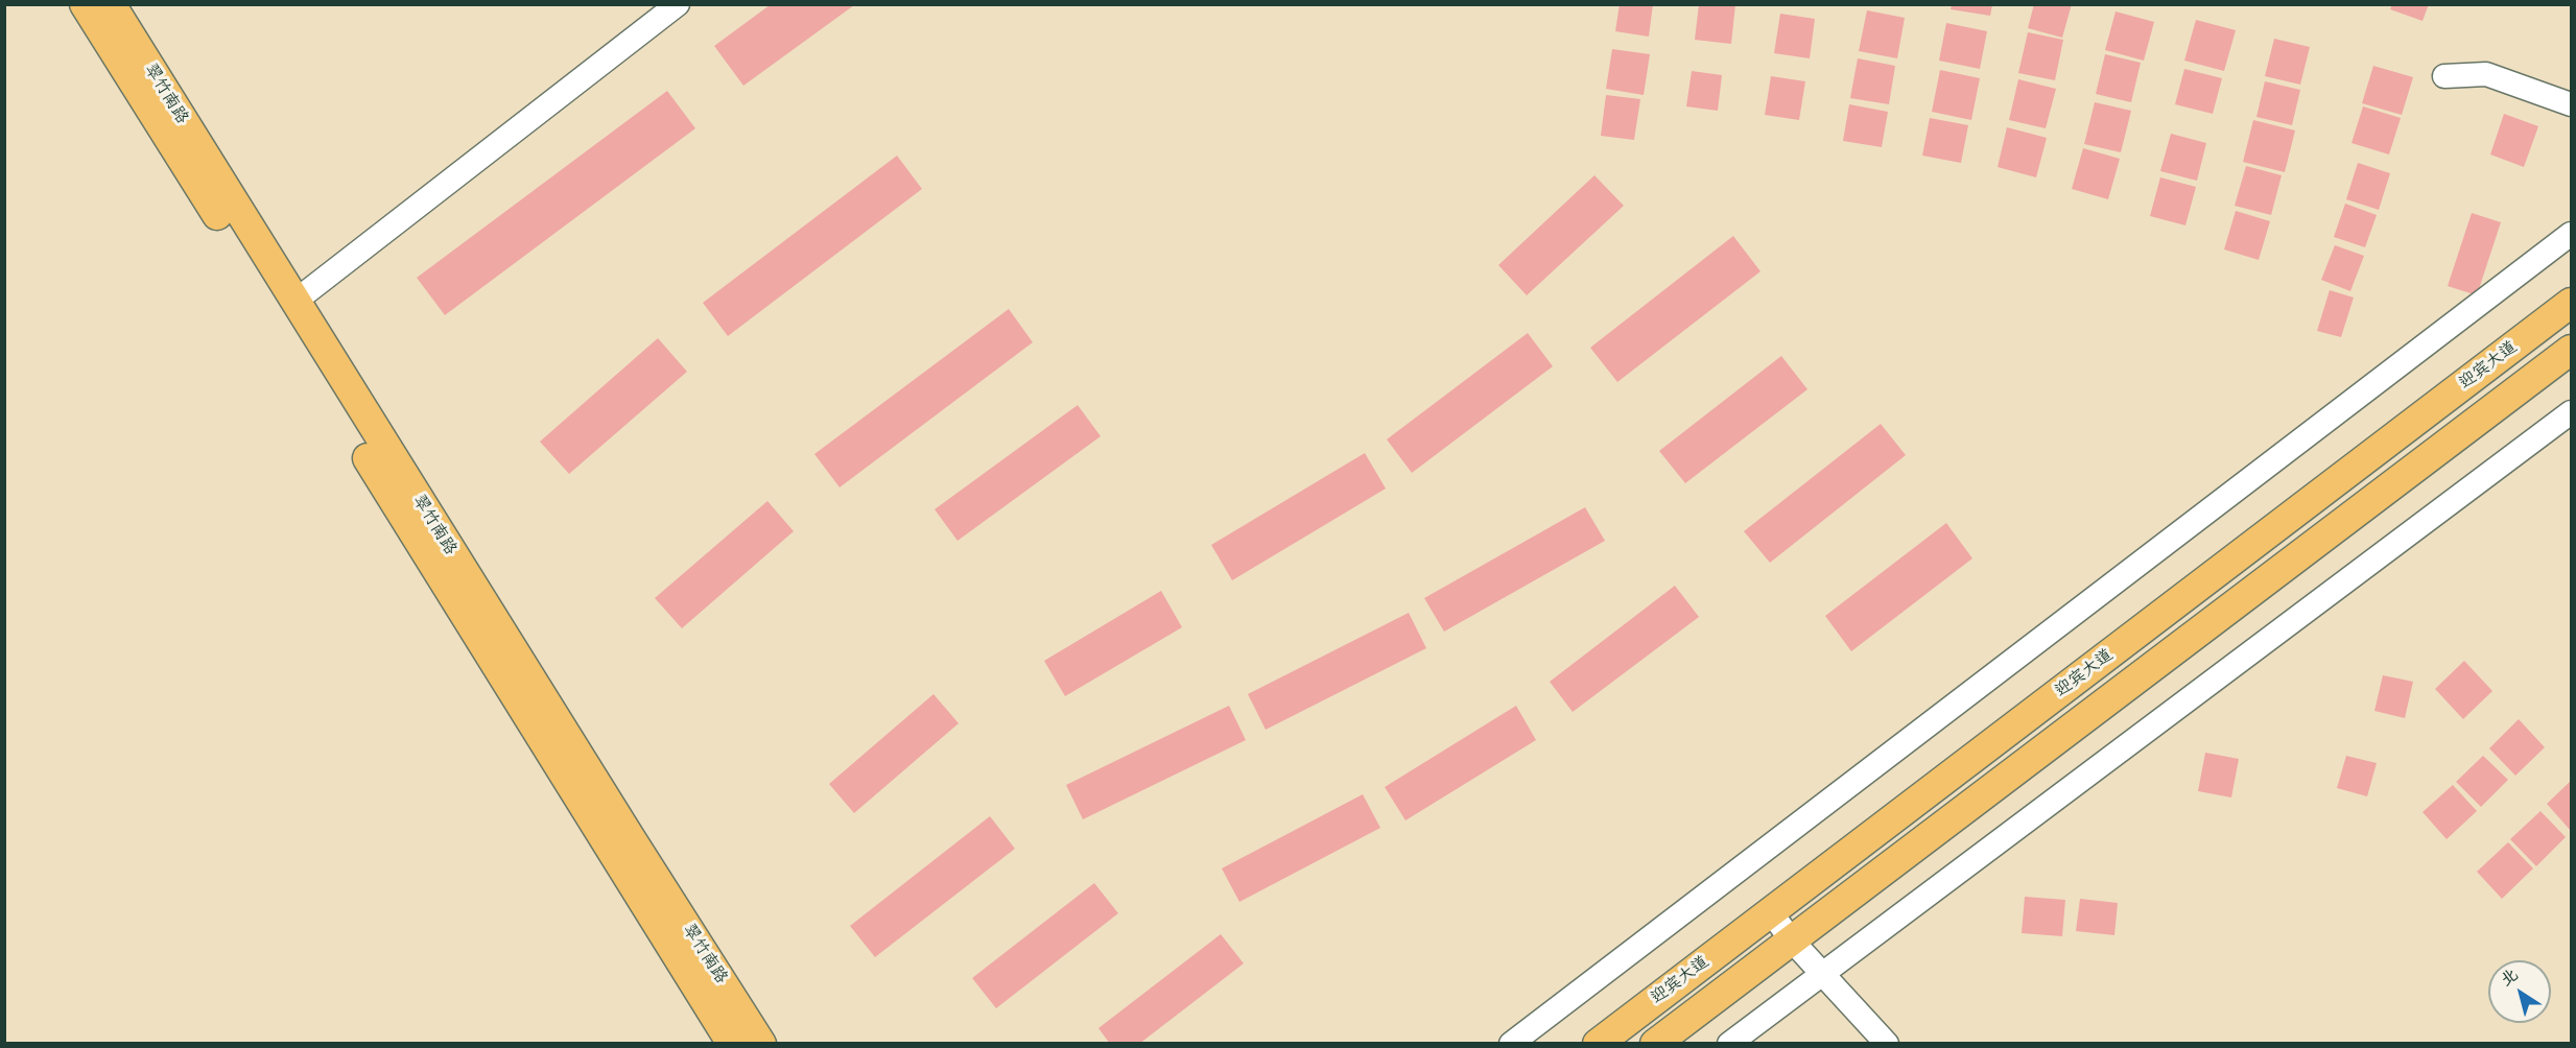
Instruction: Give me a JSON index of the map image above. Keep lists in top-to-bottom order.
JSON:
{
  "streets": {
    "main road": ["翠竹南路", "迎宾大道"]
  },
  "north": "top left"
}
